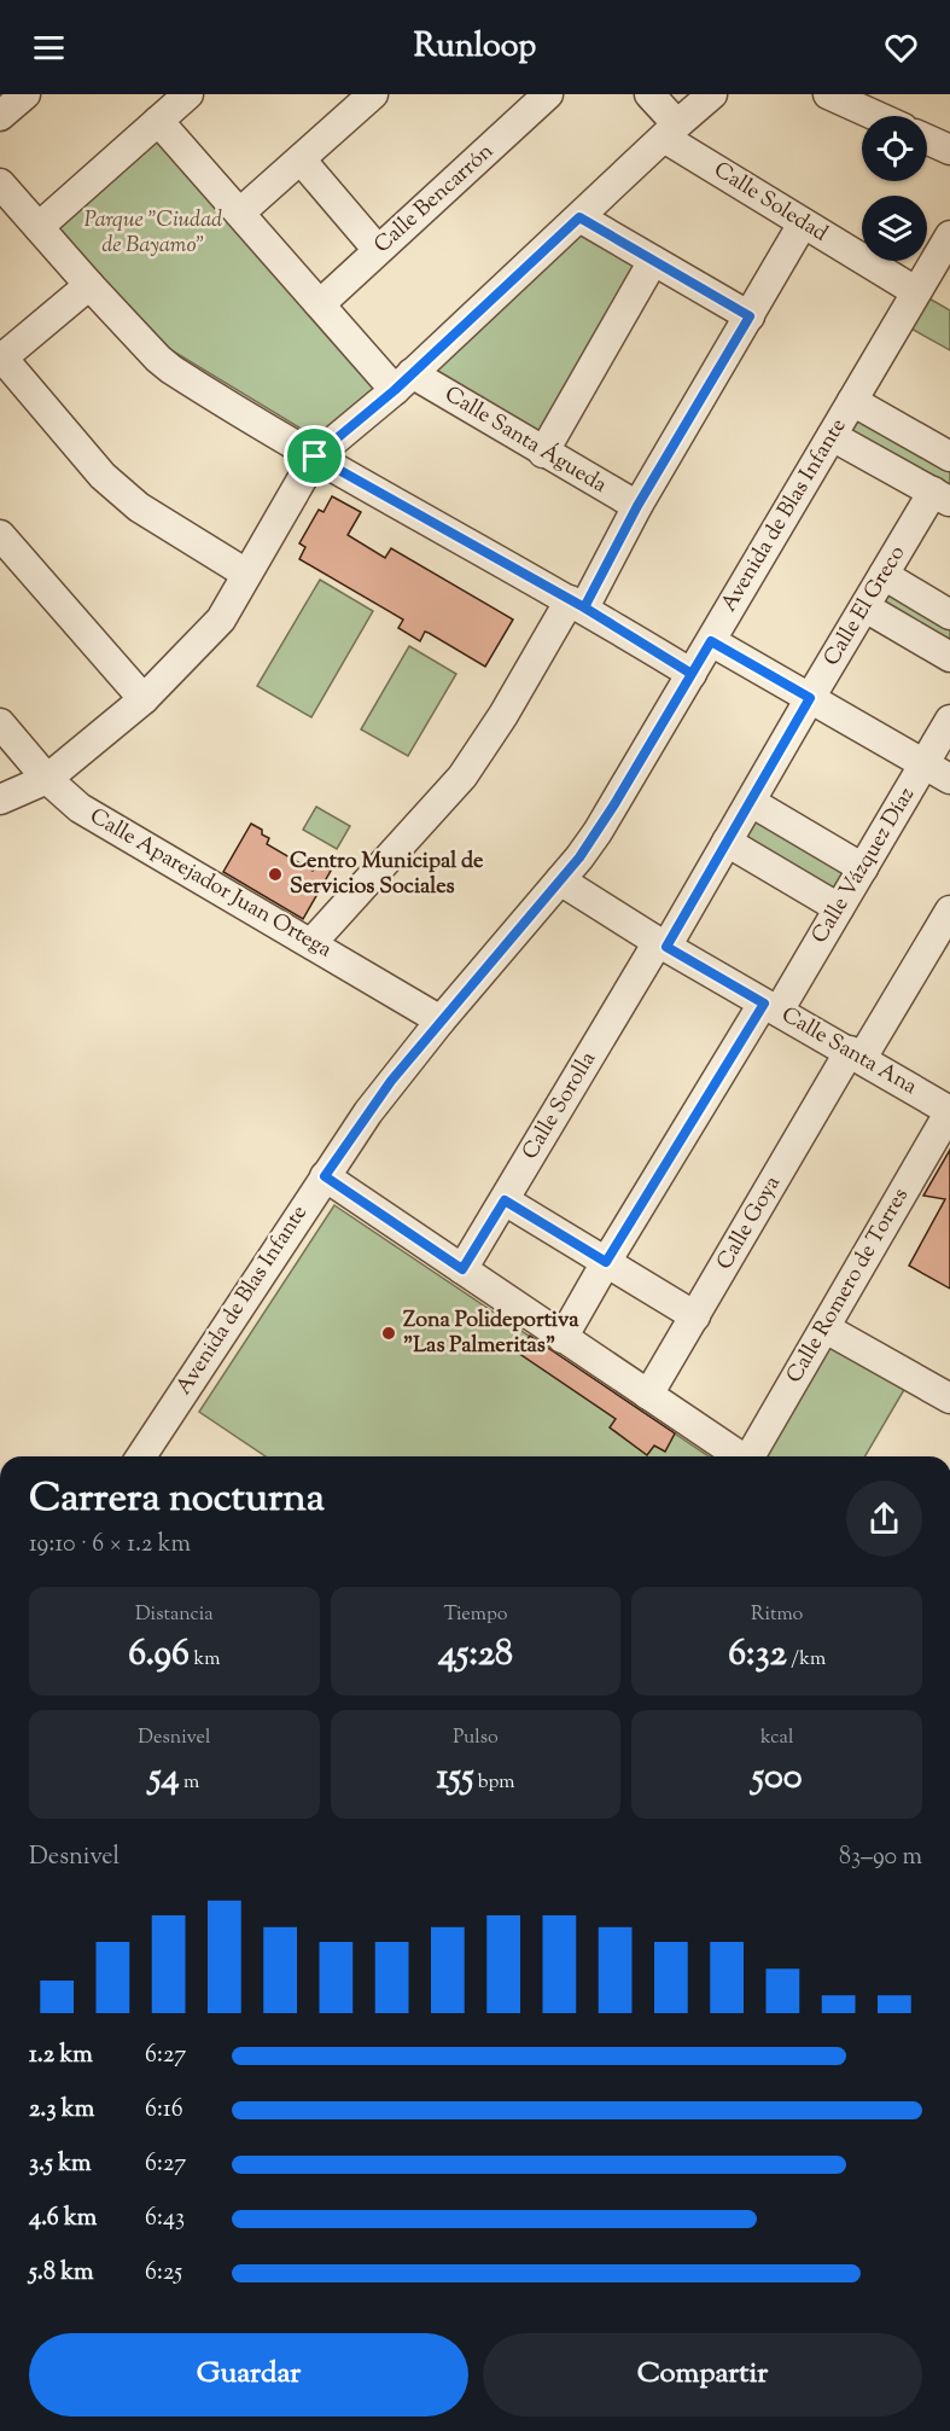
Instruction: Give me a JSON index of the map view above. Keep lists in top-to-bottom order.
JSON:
{
  "streets": {
    "street": [
      "Calle Bencarrón",
      "Calle Soledad",
      "Calle Santa Águeda",
      "Avenida de Blas Infante",
      "Calle El Greco",
      "Calle Vázquez Díaz",
      "Calle Aparejador Juan Ortega",
      "Calle Santa Ana",
      "Calle Sorolla",
      "Calle Goya",
      "Calle Romero de Torres"
    ]
  },
  "crossings": [
    ["Calle Bencarrón", "Calle Santa Águeda"],
    ["Calle Soledad", "Avenida de Blas Infante"],
    ["Avenida de Blas Infante", "Calle Aparejador Juan Ortega"],
    ["Avenida de Blas Infante", "Calle Santa Ana"],
    ["Calle El Greco", "Calle Santa Ana"],
    ["Calle El Greco", "Calle Sorolla"],
    ["Calle Vázquez Díaz", "Calle Santa Ana"],
    ["Calle Santa Ana", "Calle Sorolla"],
    ["Calle Santa Ana", "Calle Goya"],
    ["Calle Santa Ana", "Calle Romero de Torres"]
  ],
  "parks": ["Parque \"Ciudad de Bayamo\""],
  "places": ["Centro Municipal de Servicios Sociales", "Zona Polideportiva \"Las Palmeritas\""],
  "page": {
    "header": "Runloop",
    "heading": ["Carrera nocturna", "19:10 · 6 × 1.2 km"],
    "stats": [
      ["Distancia", "6.96 km"],
      ["Tiempo", "45:28"],
      ["Ritmo", "6:32 /km"],
      ["Desnivel", "54 m"],
      ["Pulso", "155 bpm"],
      ["kcal", "500"]
    ],
    "chart": ["Desnivel", "83–90 m"],
    "list": [
      {
        "name": "1.2 km",
        "note": "6:27"
      },
      {
        "name": "2.3 km",
        "note": "6:16"
      },
      {
        "name": "3.5 km",
        "note": "6:27"
      },
      {
        "name": "4.6 km",
        "note": "6:43"
      },
      {
        "name": "5.8 km",
        "note": "6:25"
      }
    ],
    "buttons": ["Guardar", "Compartir"]
  }
}
